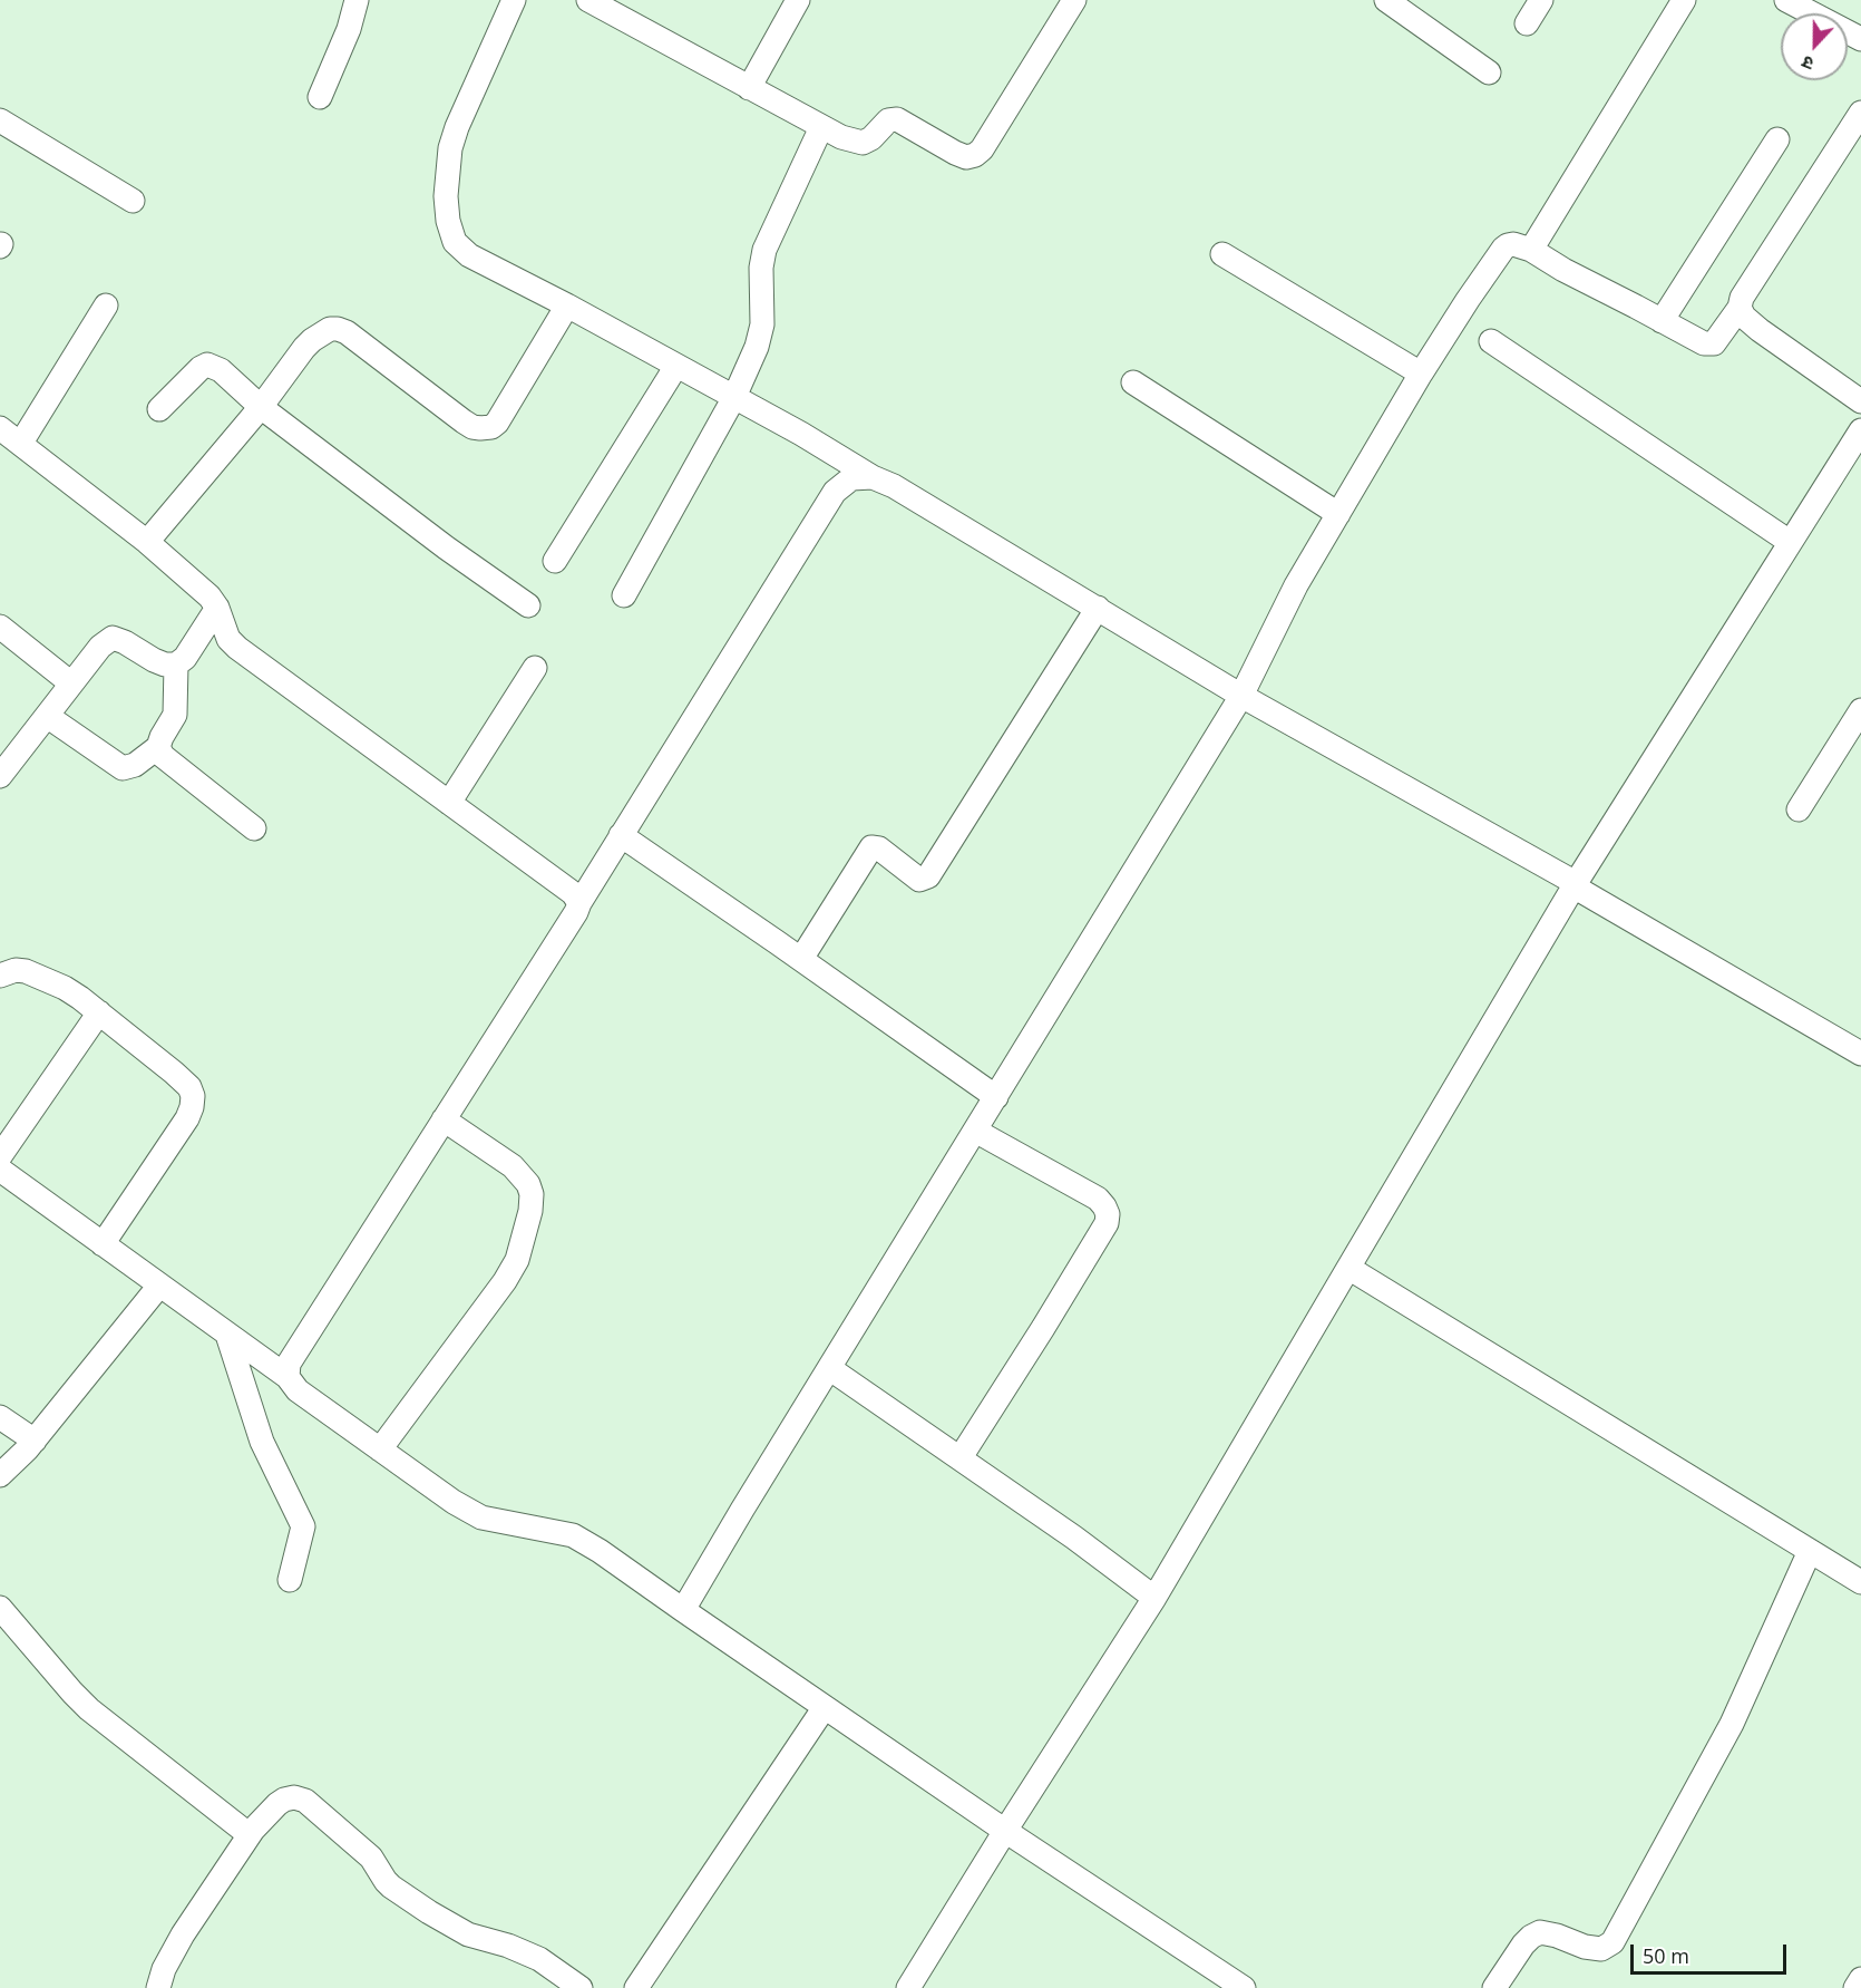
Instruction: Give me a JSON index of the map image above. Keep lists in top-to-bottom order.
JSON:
{
  "scale_bar": "50 m",
  "north": "bottom"
}
